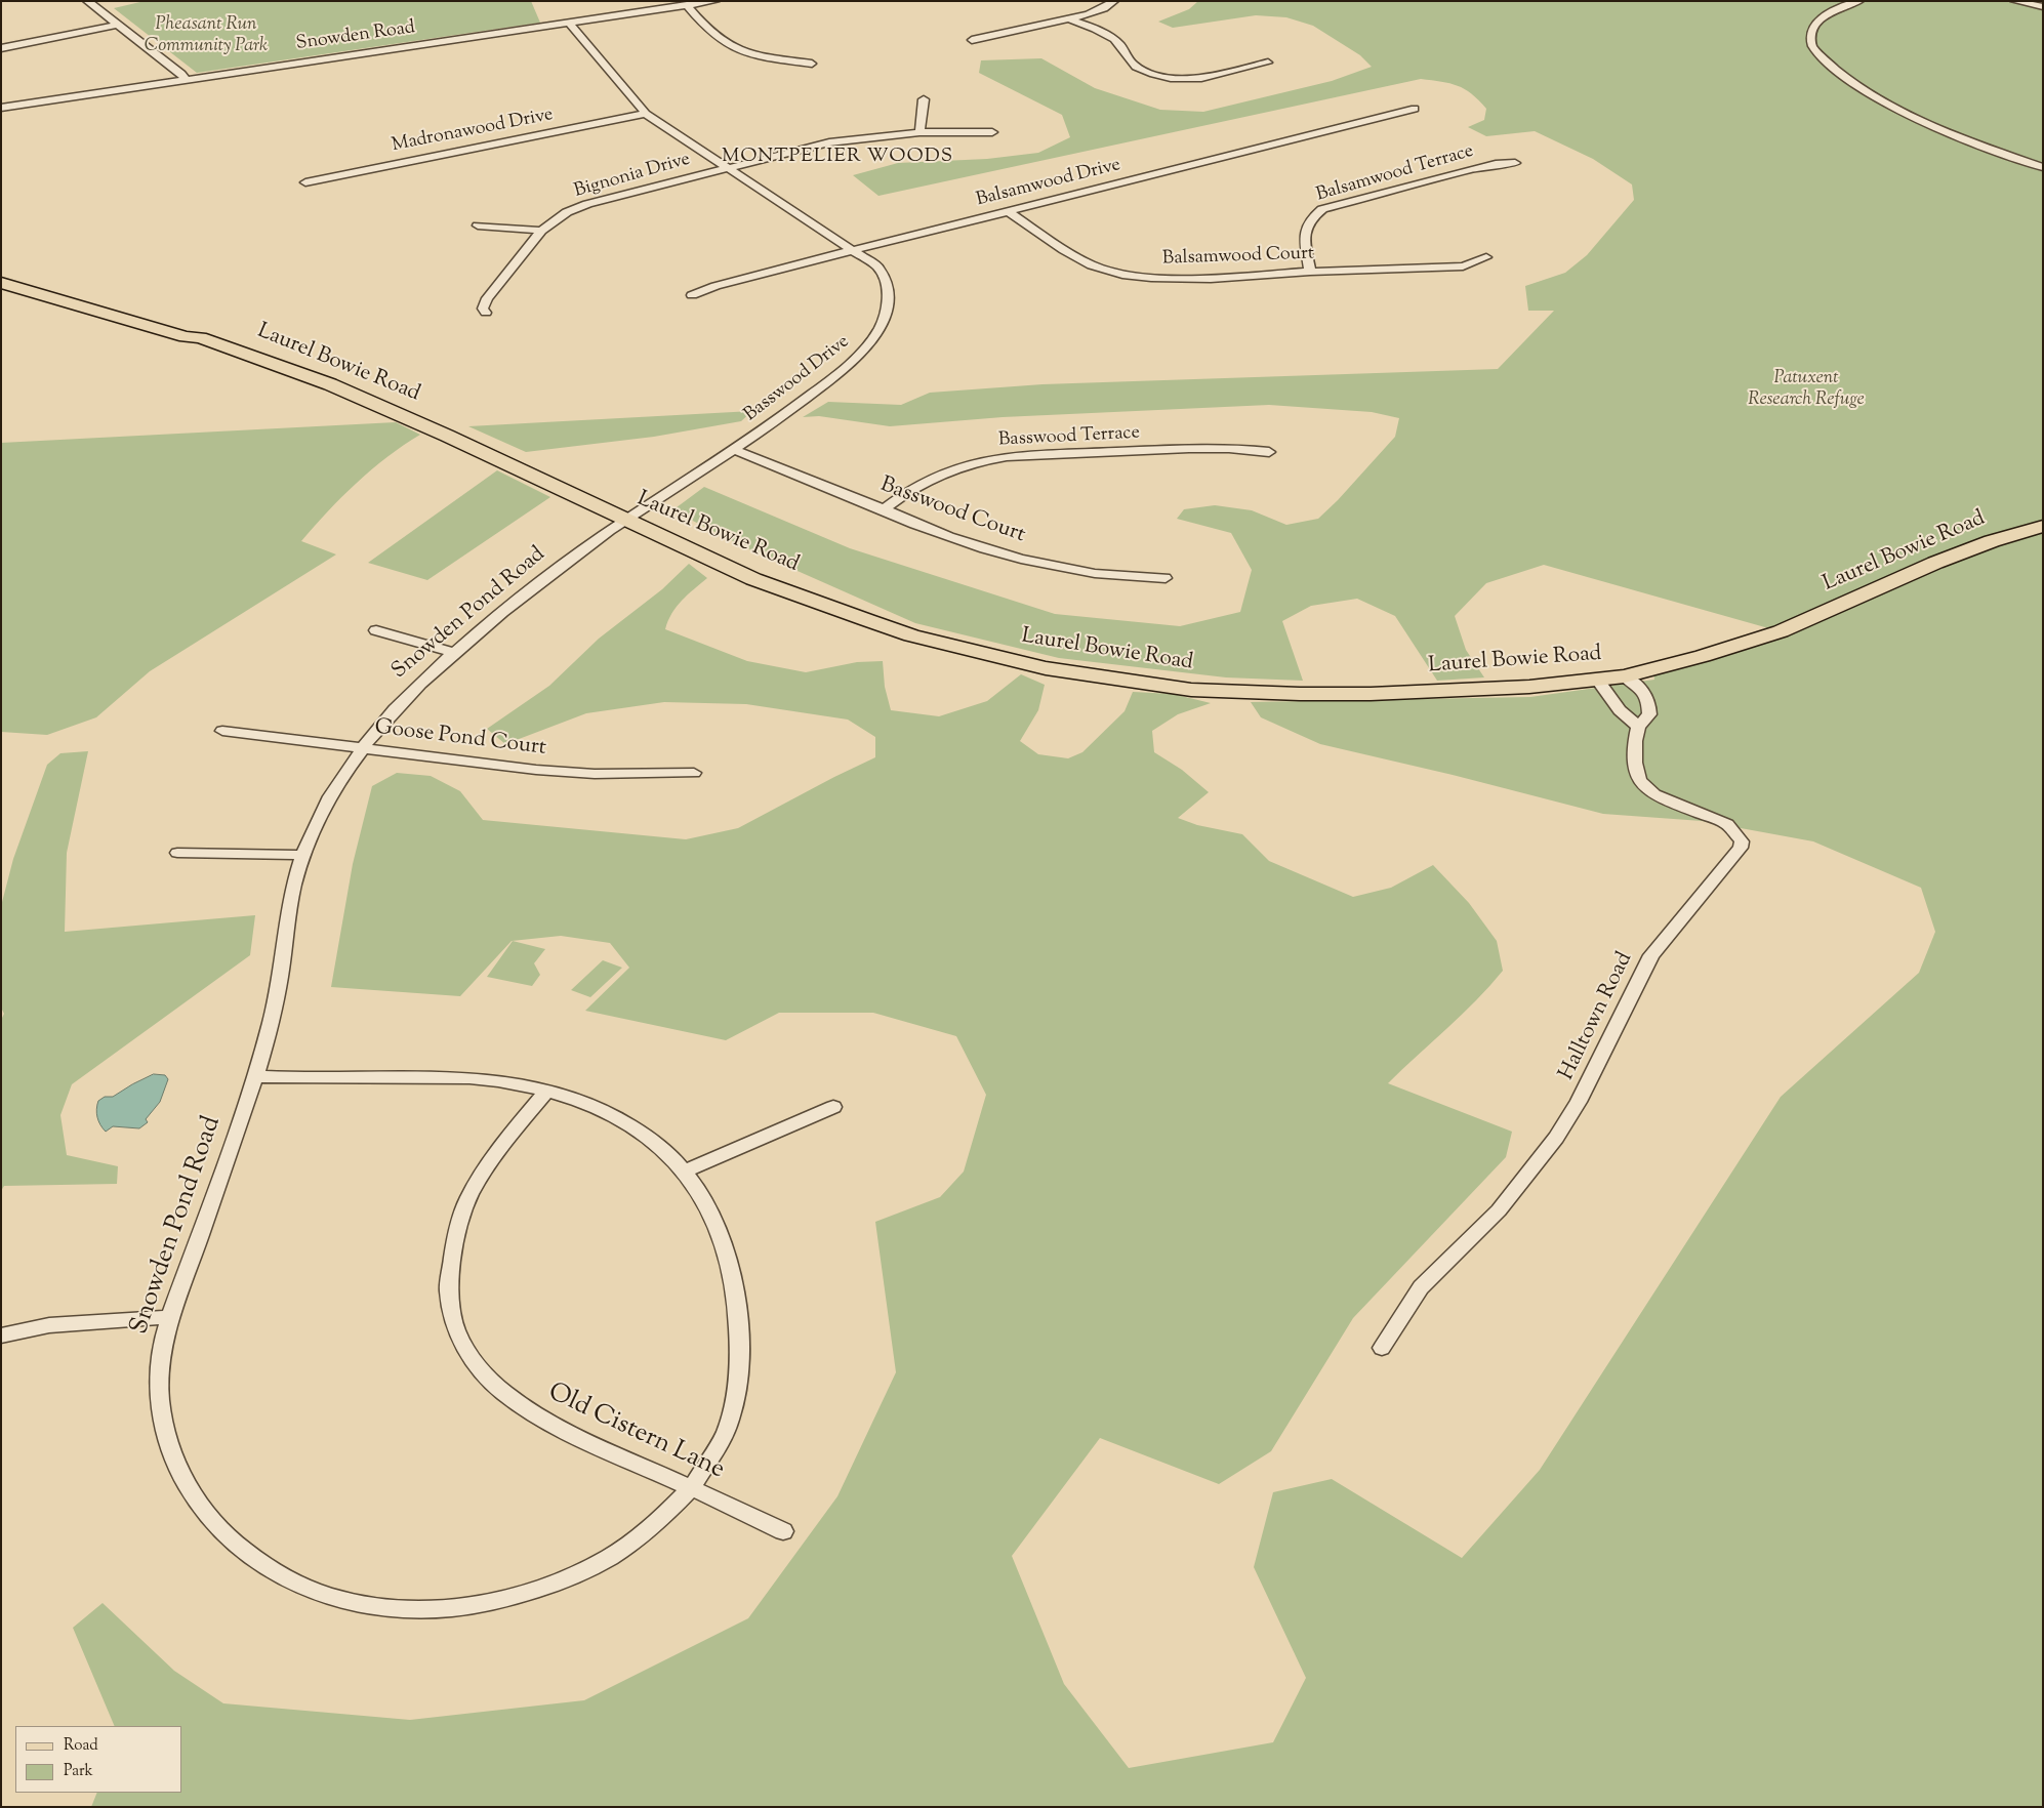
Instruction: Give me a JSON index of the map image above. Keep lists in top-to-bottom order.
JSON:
{
  "streets": {
    "main road": ["Laurel Bowie Road"],
    "street": [
      "Snowden Road",
      "Madronawood Drive",
      "Balsamwood Terrace",
      "Bignonia Drive",
      "Balsamwood Drive",
      "Balsamwood Court",
      "Basswood Drive",
      "Basswood Terrace",
      "Basswood Court",
      "Snowden Pond Road",
      "Goose Pond Court",
      "Halltown Road",
      "Old Cistern Lane"
    ]
  },
  "crossings": [
    ["Snowden Road", "Basswood Drive"],
    ["Madronawood Drive", "Basswood Drive"],
    ["Balsamwood Terrace", "Balsamwood Court"],
    ["Bignonia Drive", "Basswood Drive"],
    ["Balsamwood Drive", "Balsamwood Court"],
    ["Balsamwood Drive", "Basswood Drive"],
    ["Laurel Bowie Road", "Basswood Drive"],
    ["Laurel Bowie Road", "Snowden Pond Road"],
    ["Laurel Bowie Road", "Halltown Road"],
    ["Basswood Drive", "Basswood Court"],
    ["Basswood Drive", "Snowden Pond Road"],
    ["Basswood Terrace", "Basswood Court"],
    ["Snowden Pond Road", "Goose Pond Court"],
    ["Snowden Pond Road", "Old Cistern Lane"]
  ],
  "districts": ["MONTPELIER WOODS"],
  "parks": ["Pheasant Run Community Park", "Patuxent Research Refuge"],
  "legend": ["Road", "Park"]
}
